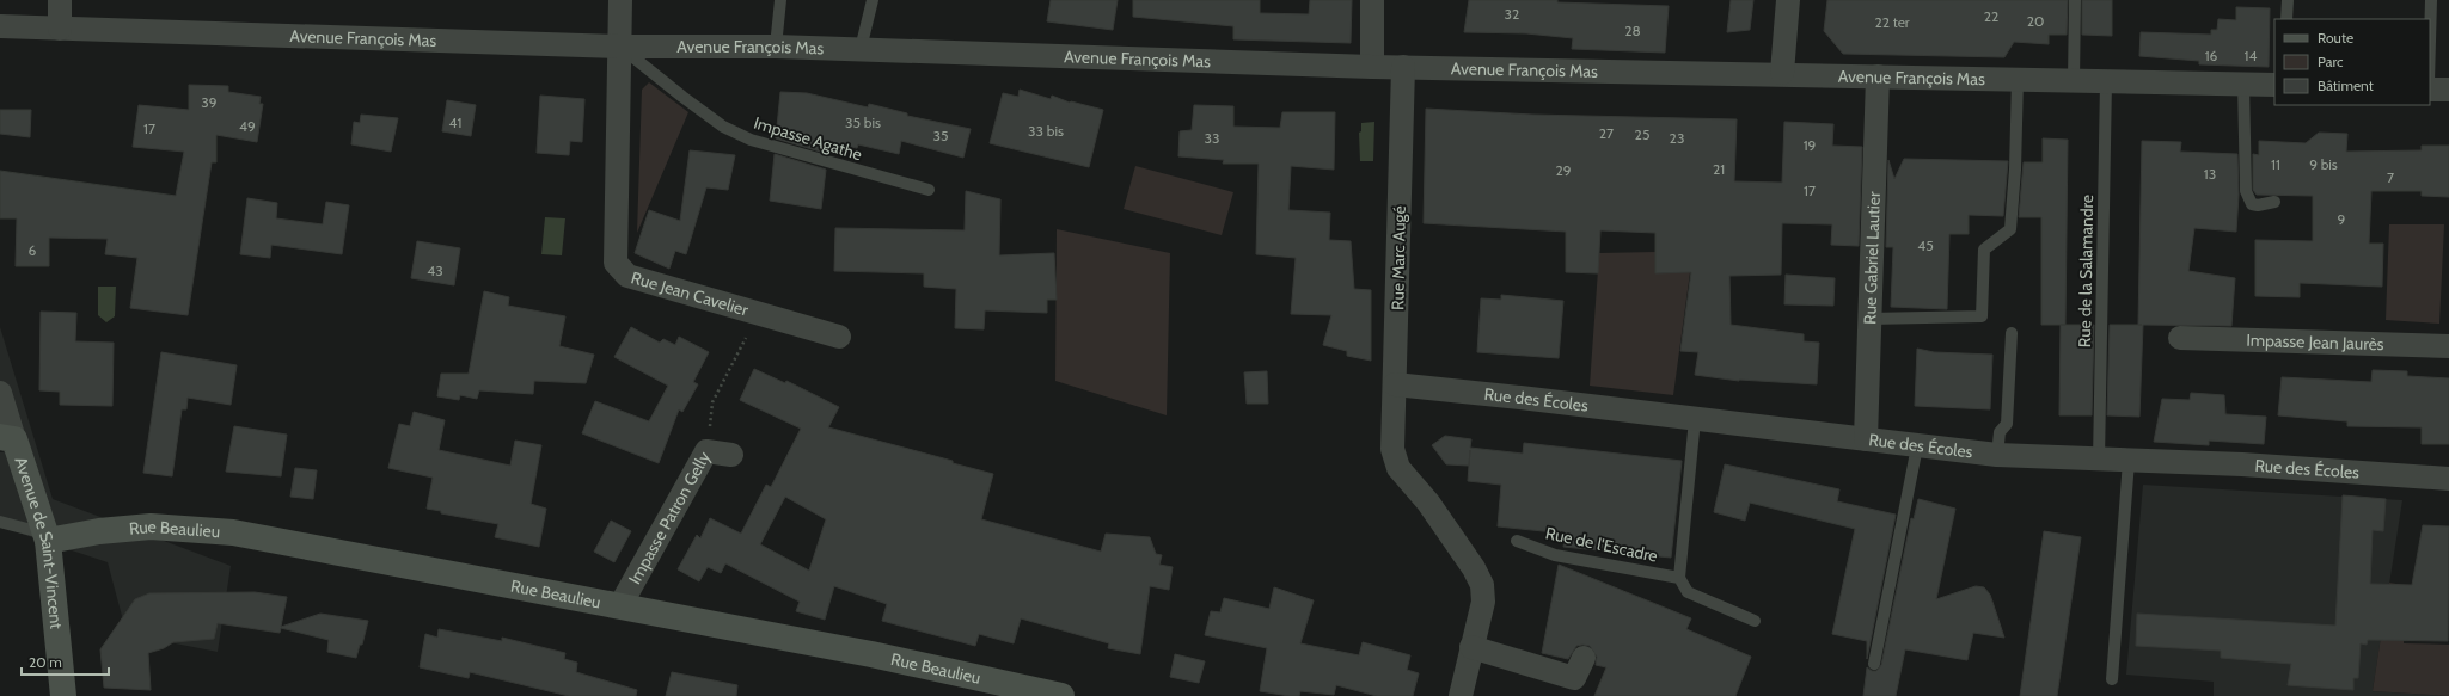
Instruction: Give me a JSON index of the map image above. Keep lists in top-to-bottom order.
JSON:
{
  "streets": {
    "street": [
      "Avenue François Mas",
      "Rue Marc Augé",
      "Rue Gabriel Lautier",
      "Rue Jean Cavelier",
      "Impasse Jean Jaurès",
      "Rue des Écoles",
      "Impasse Patron Gelly",
      "Rue Beaulieu",
      "Avenue de Saint-Vincent"
    ],
    "lane": ["Impasse Agathe", "Rue de la Salamandre", "Rue de l'Escadre"]
  },
  "crossings": [
    ["Avenue François Mas", "Impasse Agathe"],
    ["Avenue François Mas", "Rue Marc Augé"],
    ["Avenue François Mas", "Rue Gabriel Lautier"],
    ["Avenue François Mas", "Rue de la Salamandre"],
    ["Avenue François Mas", "Rue Jean Cavelier"],
    ["Impasse Agathe", "Rue Jean Cavelier"],
    ["Rue Marc Augé", "Rue des Écoles"],
    ["Rue Gabriel Lautier", "Rue des Écoles"],
    ["Rue de la Salamandre", "Rue des Écoles"],
    ["Rue des Écoles", "Rue de l'Escadre"],
    ["Impasse Patron Gelly", "Rue Beaulieu"],
    ["Rue Beaulieu", "Avenue de Saint-Vincent"]
  ],
  "house_numbers": [
    "32",
    "22",
    "20",
    "22 ter",
    "28",
    "16",
    "14",
    "39",
    "41",
    "35 bis",
    "49",
    "17",
    "33 bis",
    "27",
    "25",
    "35",
    "33",
    "23",
    "19",
    "11",
    "9 bis",
    "21",
    "29",
    "13",
    "7",
    "17",
    "9",
    "45",
    "6",
    "43"
  ],
  "legend": ["Route", "Parc", "Bâtiment"],
  "scale_bar": "20 m"
}
